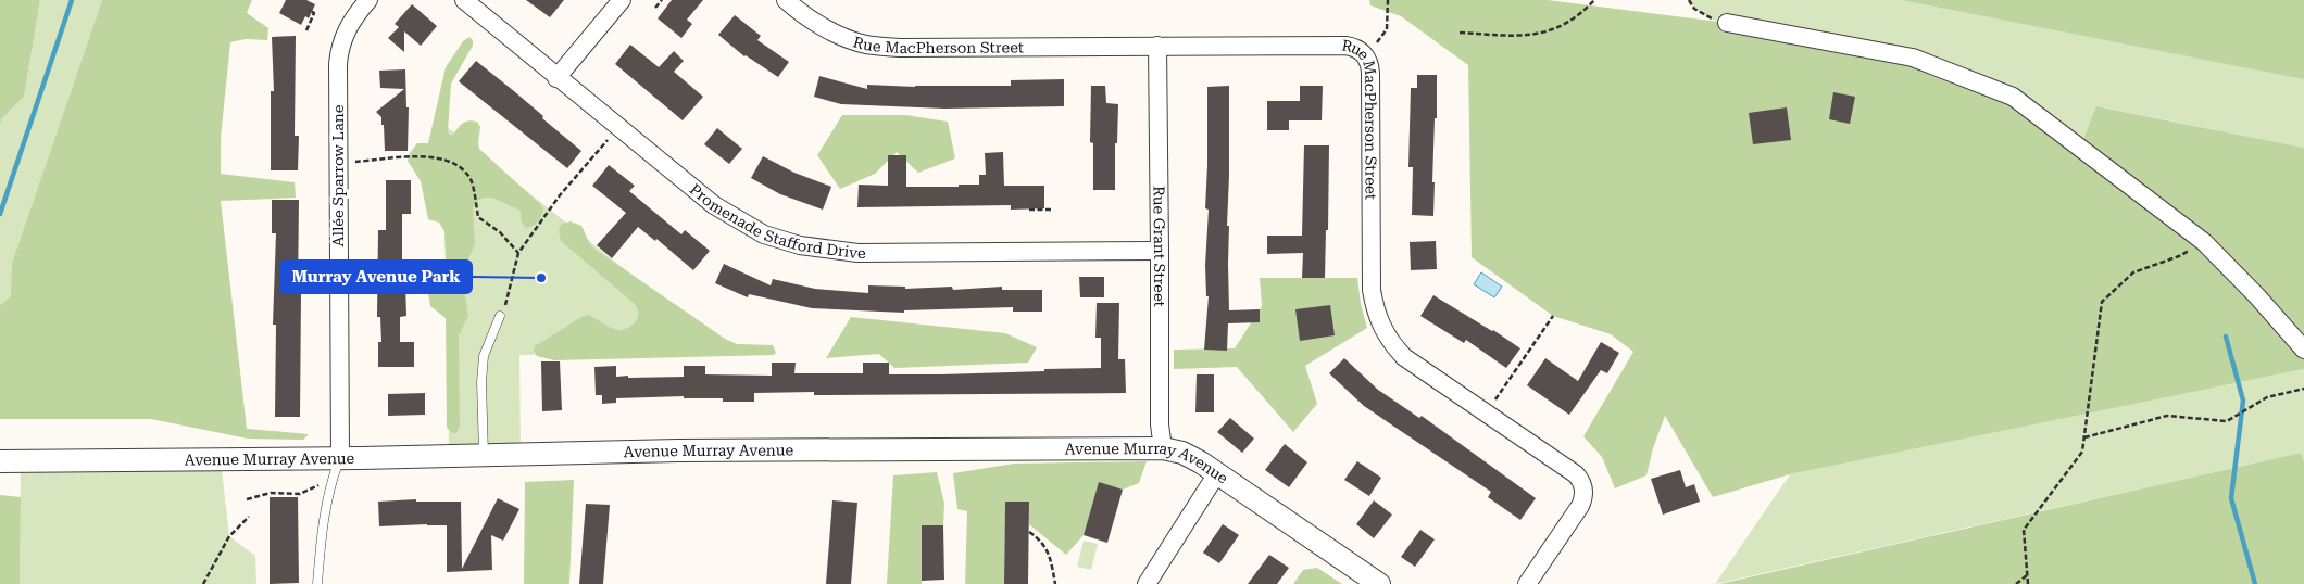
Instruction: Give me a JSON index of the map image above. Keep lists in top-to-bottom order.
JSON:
{
  "streets": {
    "street": [
      "Rue MacPherson Street",
      "Allée Sparrow Lane",
      "Promenade Stafford Drive",
      "Rue Grant Street",
      "Avenue Murray Avenue"
    ]
  },
  "crossings": [
    ["Rue MacPherson Street", "Rue Grant Street"],
    ["Allée Sparrow Lane", "Avenue Murray Avenue"],
    ["Promenade Stafford Drive", "Rue Grant Street"],
    ["Rue Grant Street", "Avenue Murray Avenue"]
  ],
  "places": ["Murray Avenue Park"]
}
